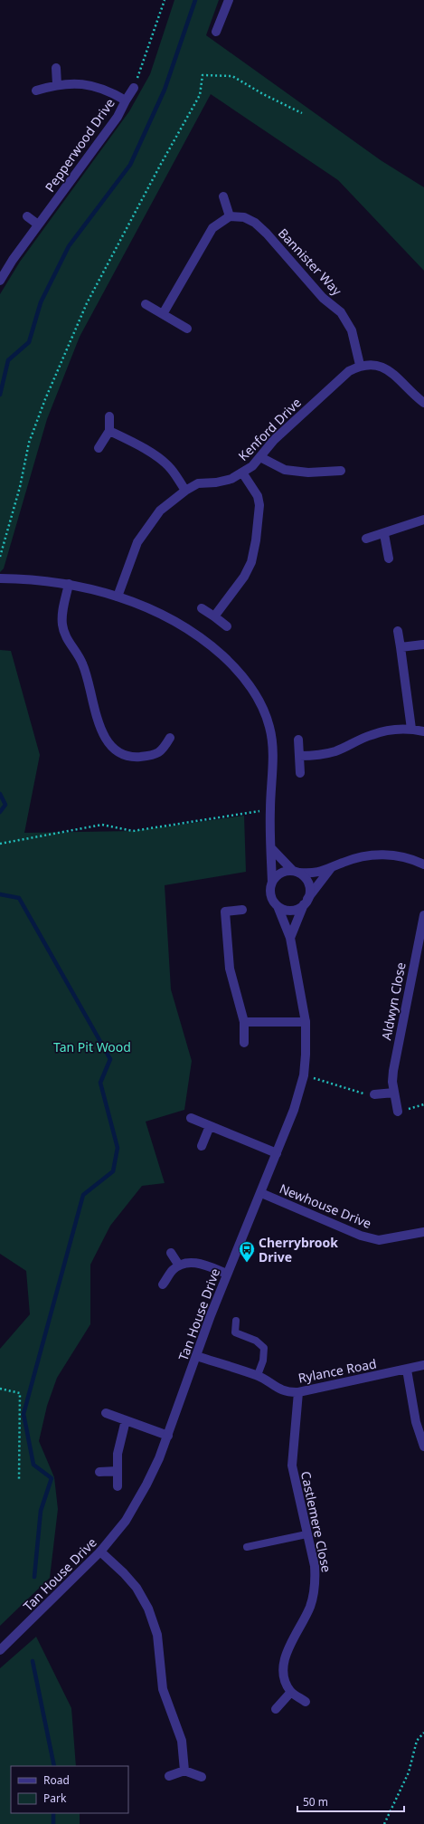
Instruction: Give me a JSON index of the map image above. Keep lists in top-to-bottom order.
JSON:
{
  "streets": {
    "street": [
      "Pepperwood Drive",
      "Bannister Way",
      "Kenford Drive",
      "Aldwyn Close",
      "Newhouse Drive",
      "Tan House Drive",
      "Rylance Road",
      "Castlemere Close"
    ]
  },
  "crossings": [
    ["Bannister Way", "Kenford Drive"],
    ["Newhouse Drive", "Tan House Drive"],
    ["Tan House Drive", "Rylance Road"],
    ["Rylance Road", "Castlemere Close"]
  ],
  "parks": ["Tan Pit Wood"],
  "places": {
    "bus stop": ["Cherrybrook Drive"]
  },
  "legend": ["Road", "Park"],
  "scale_bar": "50 m"
}
